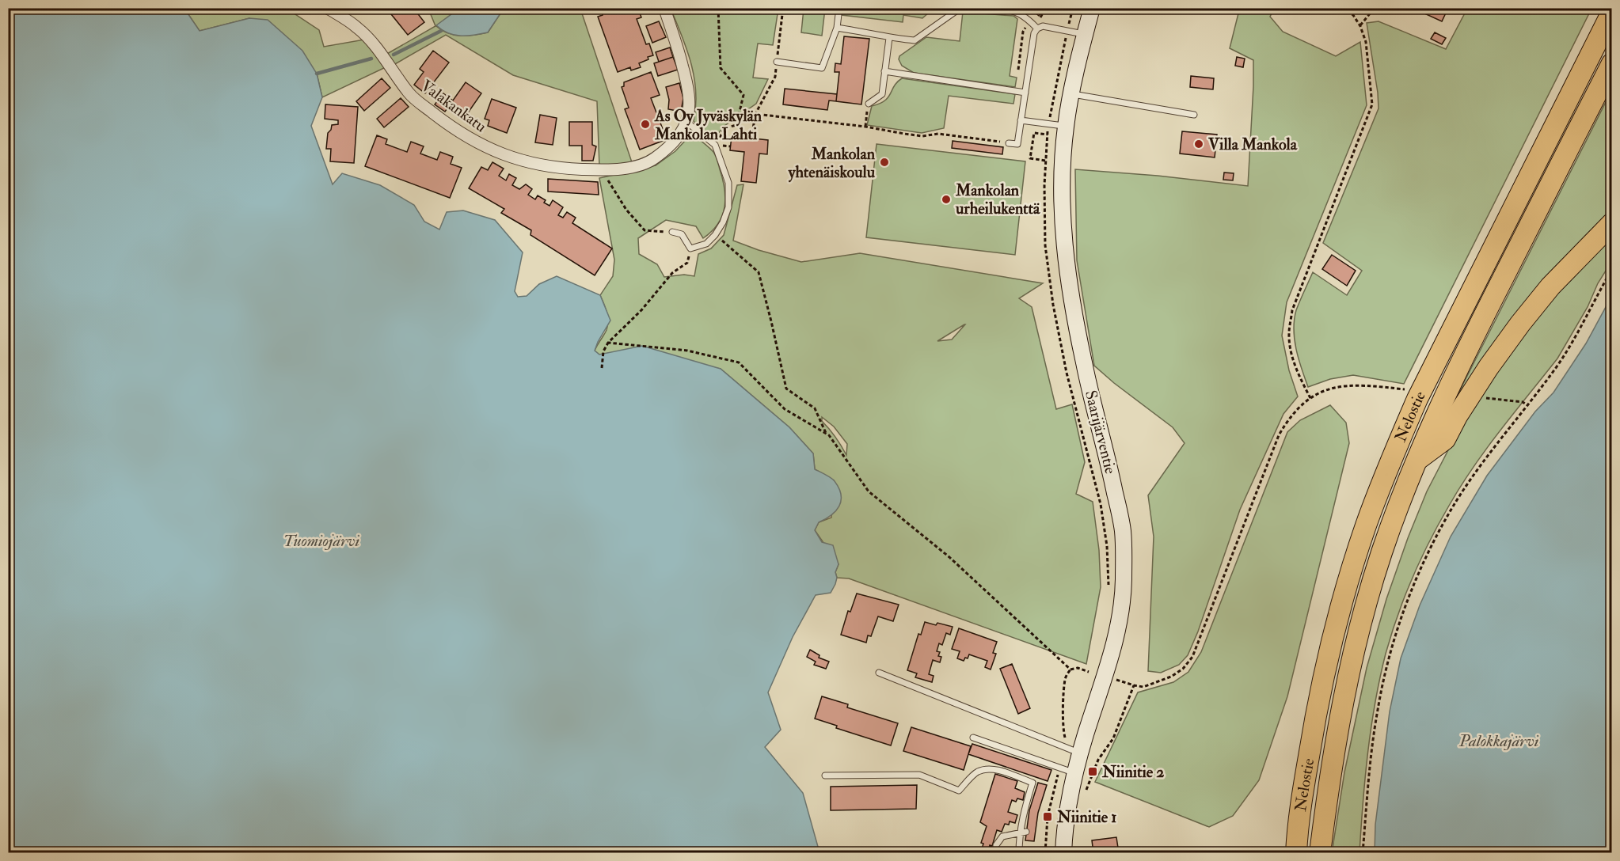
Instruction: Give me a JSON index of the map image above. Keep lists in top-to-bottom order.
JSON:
{
  "streets": {
    "highway": ["Nelostie"],
    "main road": ["Saarijärventie"],
    "street": ["Valakankatu"]
  },
  "water": ["Tuomiojärvi", "Palokkajärvi"],
  "places": {
    "other": [
      "As Oy Jyväskylän Mankolan Lahti",
      "Villa Mankola",
      "Mankolan yhtenäiskoulu",
      "Mankolan urheilukenttä"
    ],
    "transit": ["Niinitie 2", "Niinitie 1"]
  }
}
